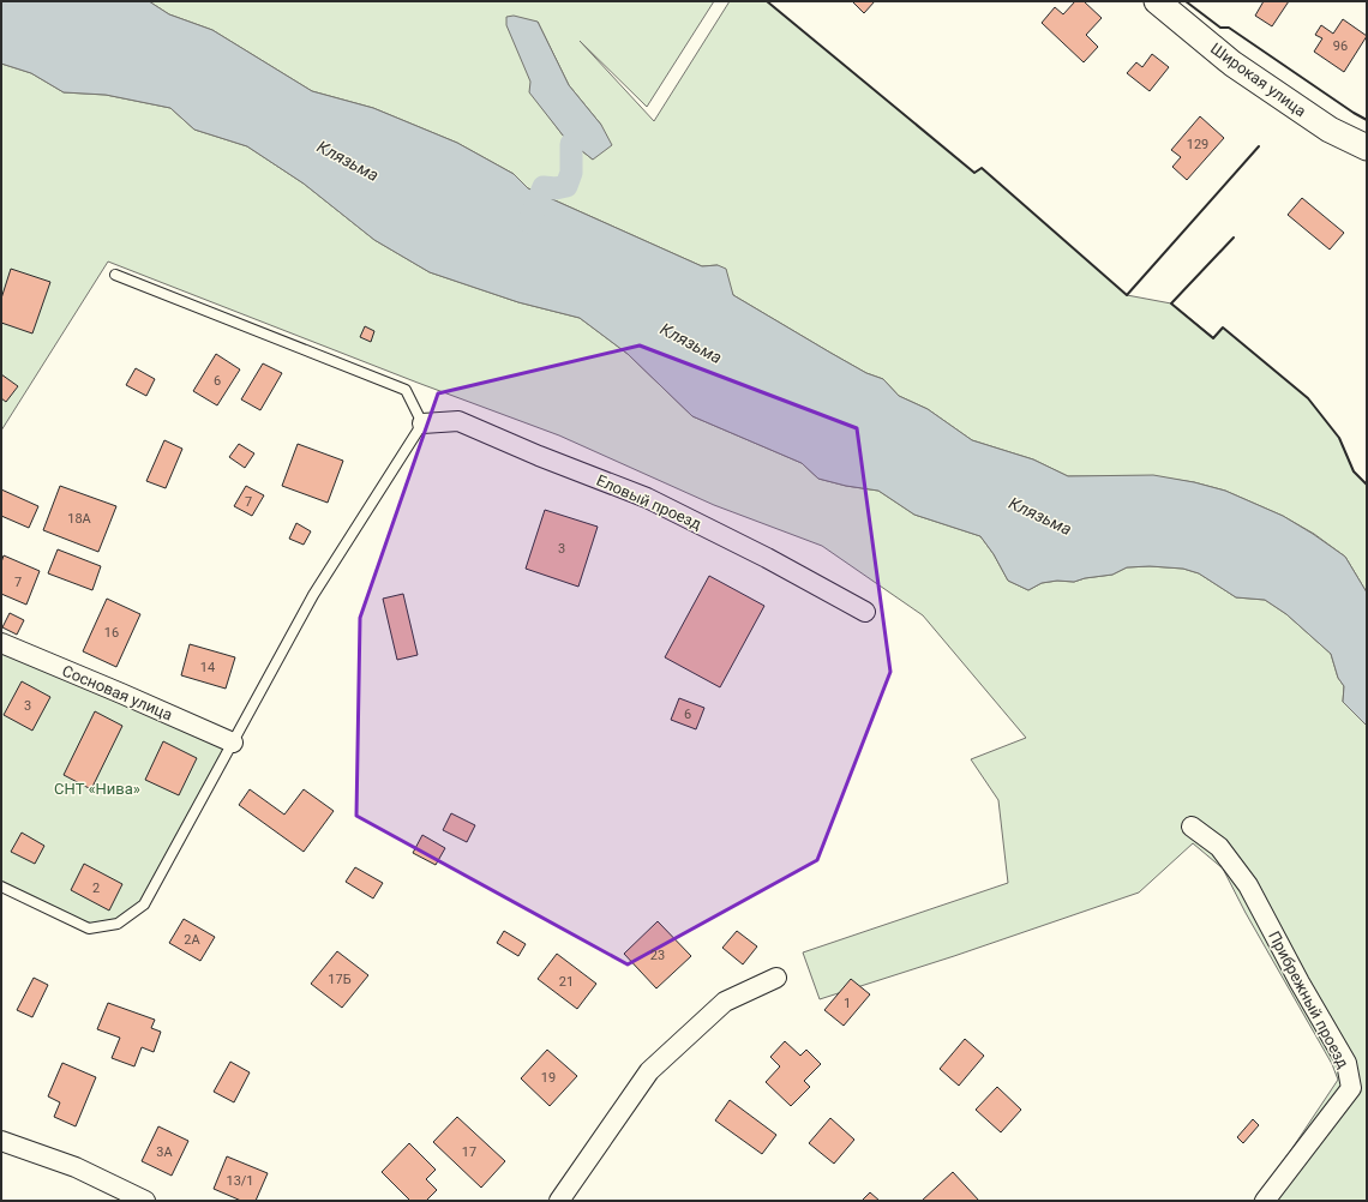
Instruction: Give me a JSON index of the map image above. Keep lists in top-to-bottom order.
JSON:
{
  "streets": {
    "street": [
      "Широкая улица",
      "Еловый проезд",
      "Сосновая улица",
      "Прибрежный проезд"
    ]
  },
  "water": ["Клязьма"],
  "parks": ["СНТ «Нива»"],
  "house_numbers": [
    "96",
    "129",
    "6",
    "7",
    "18А",
    "3",
    "7",
    "16",
    "14",
    "3",
    "6",
    "2",
    "2А",
    "23",
    "17Б",
    "21",
    "1",
    "19",
    "3А",
    "17",
    "13/1"
  ]
}
